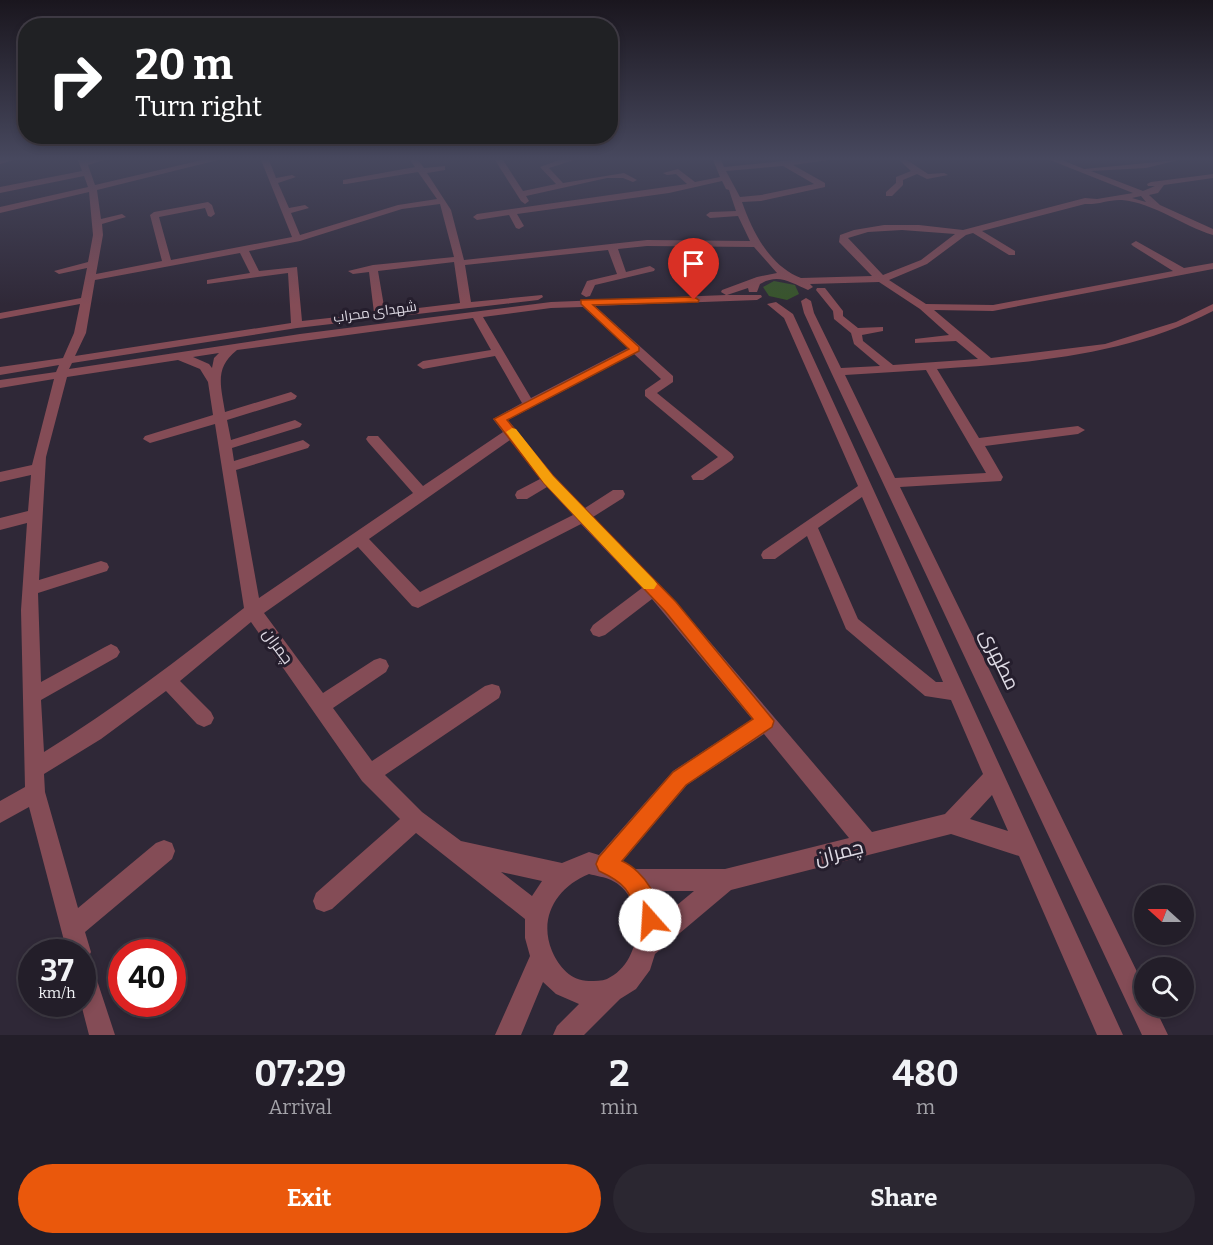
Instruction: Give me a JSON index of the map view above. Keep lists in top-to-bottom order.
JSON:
{
  "streets": {
    "street": ["شهدای محراب", "چمران", "مطهری"]
  },
  "crossings": [
    ["شهدای محراب", "مطهری"]
  ],
  "north": "left",
  "page": {
    "turn": ["20 m", "Turn right"],
    "speed": "37 km/h",
    "limit": "40",
    "eta": [
      "07:29",
      "Arrival",
      "2",
      "min",
      "480",
      "m"
    ],
    "buttons": ["Exit", "Share"]
  }
}
